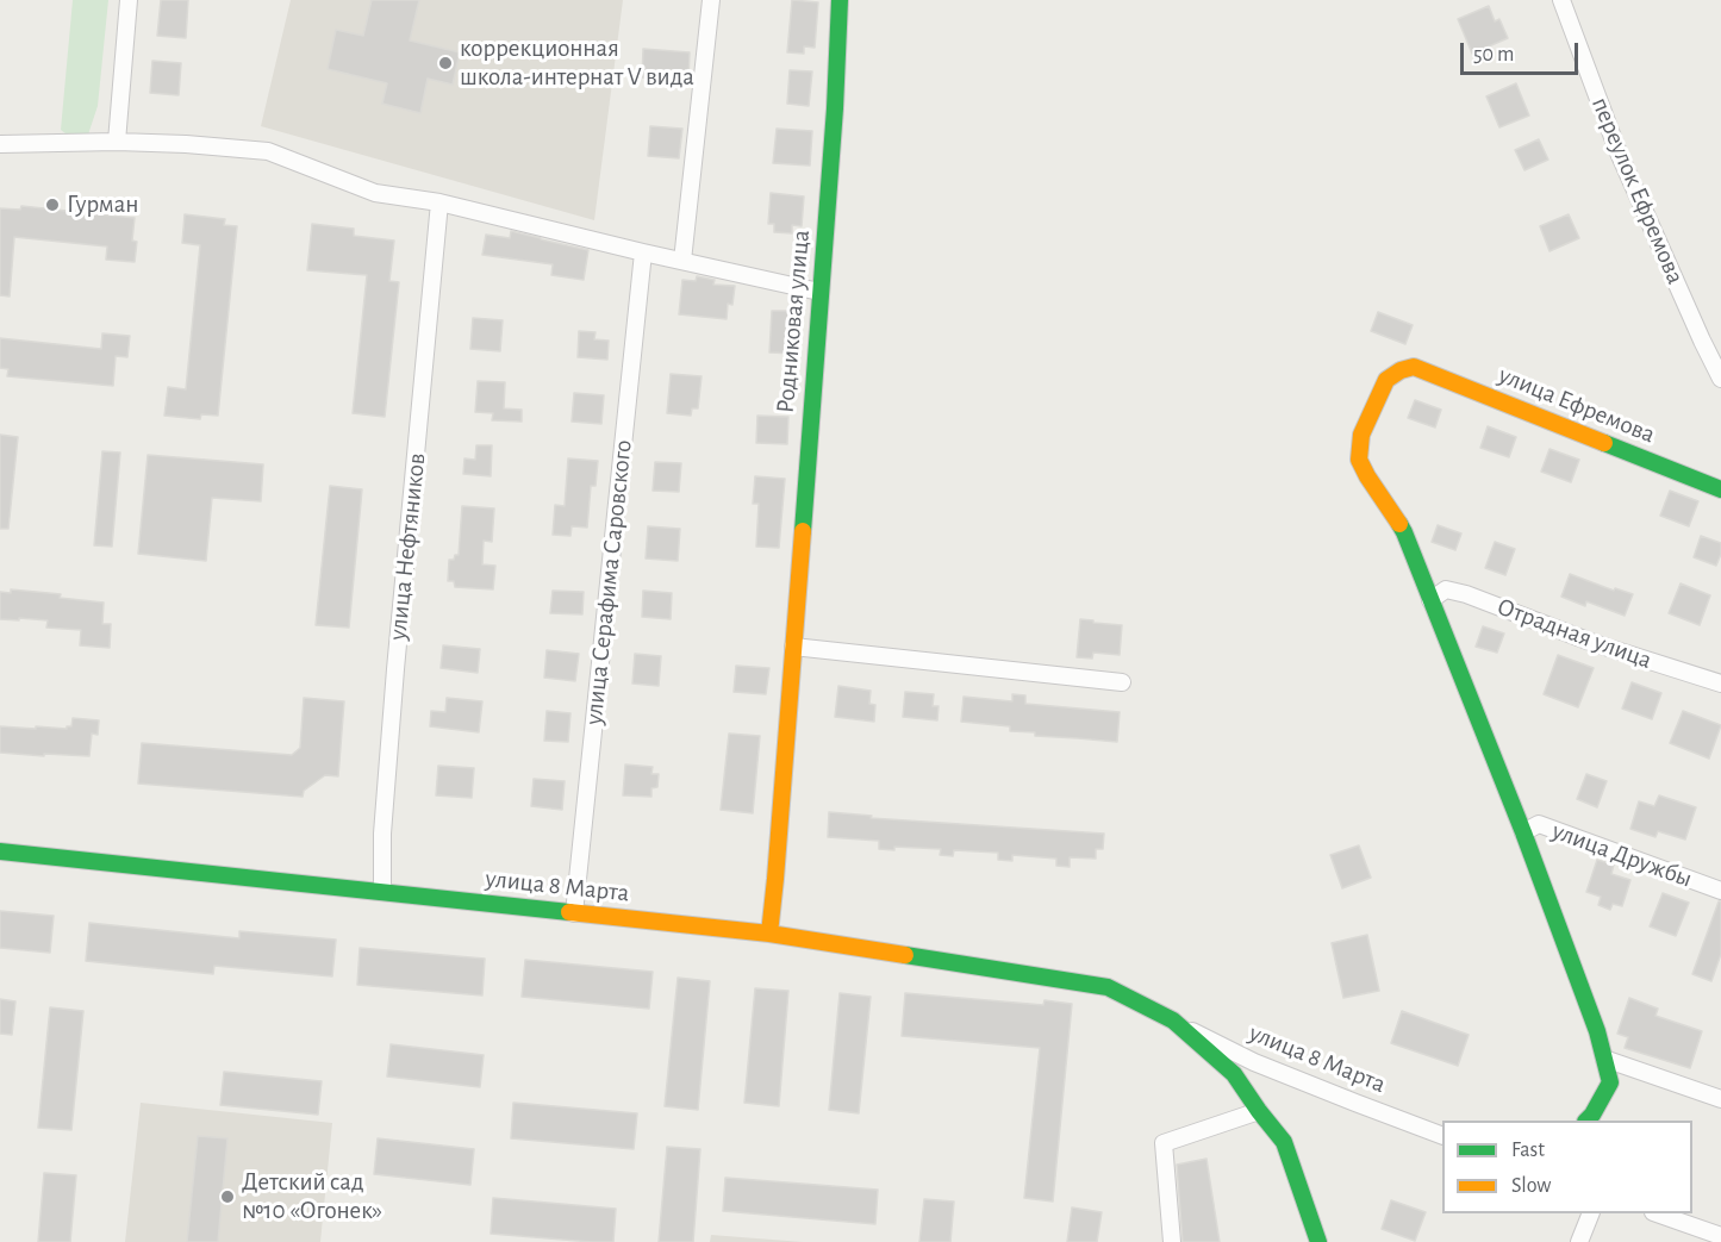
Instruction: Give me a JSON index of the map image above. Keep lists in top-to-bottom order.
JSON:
{
  "streets": {
    "street": [
      "переулок Ефремова",
      "Родниковая улица",
      "улица Ефремова",
      "улица Нефтяников",
      "улица Серафима Саровского",
      "Отрадная улица",
      "улица Дружбы",
      "улица 8 Марта"
    ]
  },
  "crossings": [
    ["Родниковая улица", "улица 8 Марта"],
    ["улица Ефремова", "Отрадная улица"],
    ["улица Нефтяников", "улица 8 Марта"],
    ["улица Серафима Саровского", "улица 8 Марта"]
  ],
  "places": ["коррекционная школа-интернат V вида", "Гурман", "Детский сад №10 «Огонек»"],
  "legend": ["Fast", "Slow"],
  "scale_bar": "50 m"
}
